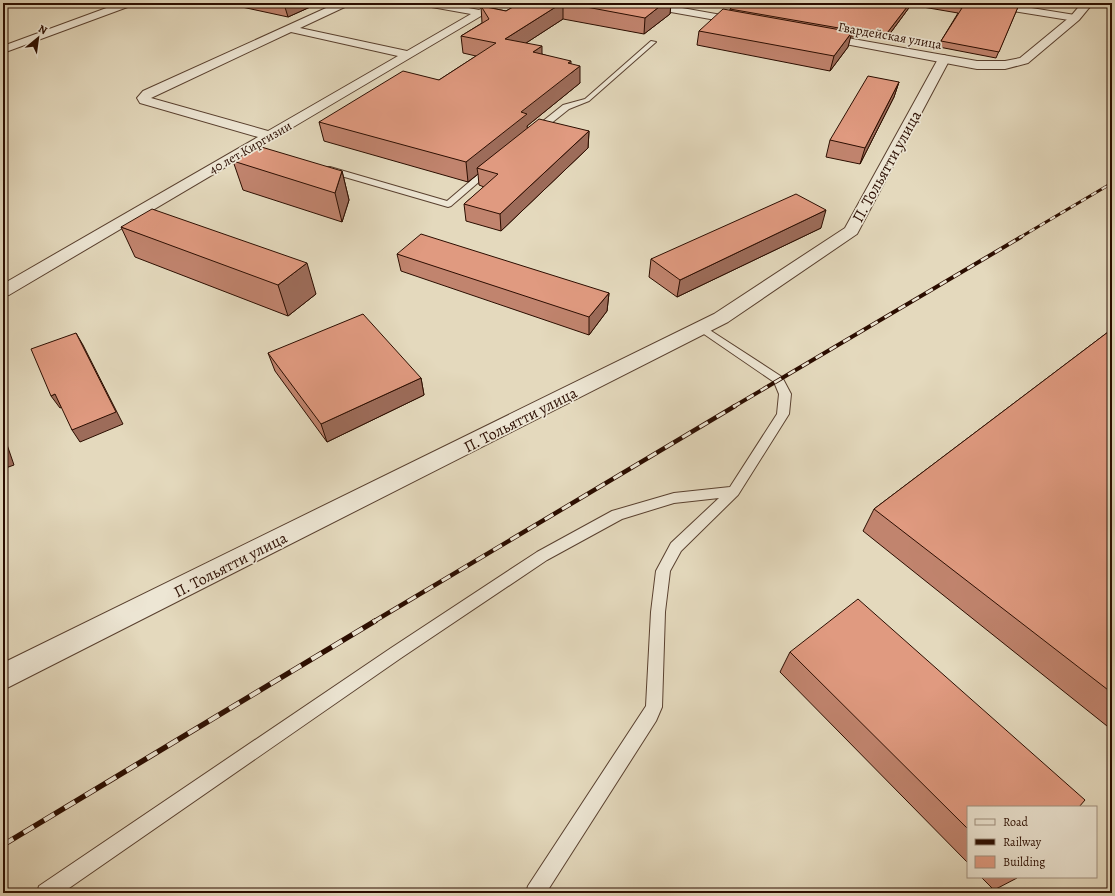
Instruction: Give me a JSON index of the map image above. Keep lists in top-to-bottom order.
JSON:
{
  "streets": {
    "street": ["Гвардейская улица", "40 лет Киргизии", "П. Тольятти улица"]
  },
  "crossings": [
    ["Гвардейская улица", "П. Тольятти улица"]
  ],
  "legend": ["Road", "Railway", "Building"],
  "north": "top right"
}
